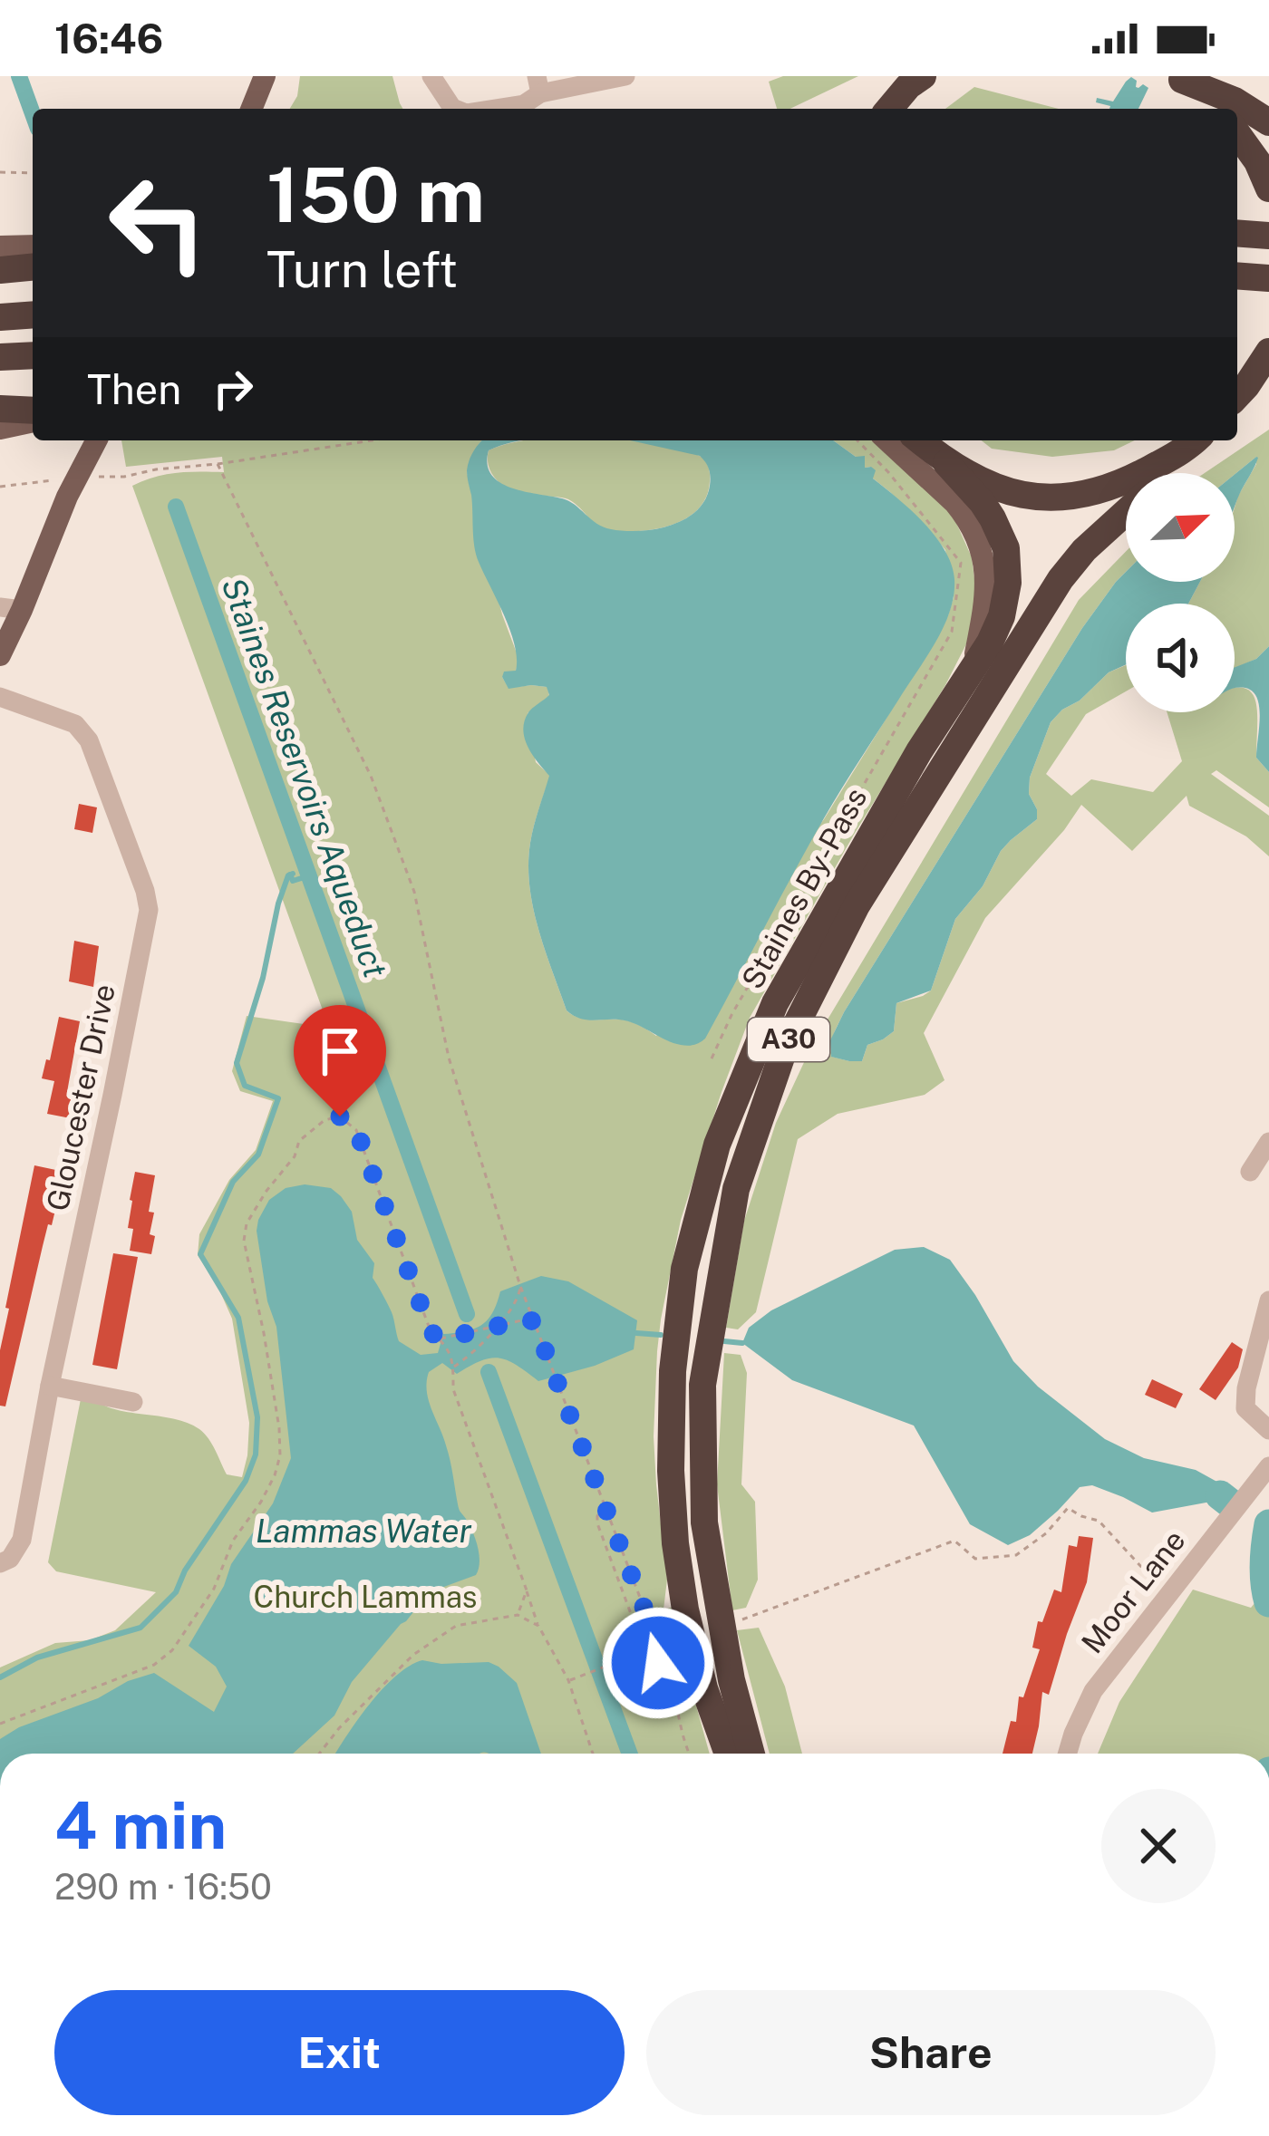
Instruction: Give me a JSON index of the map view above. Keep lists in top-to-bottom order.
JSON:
{
  "streets": {
    "highway": ["Staines By-Pass", "A30"],
    "street": ["Gloucester Drive", "Moor Lane"]
  },
  "crossings": [
    ["Staines By-Pass", "A30"]
  ],
  "water": ["Staines Reservoirs Aqueduct", "Lammas Water"],
  "parks": ["Church Lammas"],
  "north": "top right",
  "page": {
    "status": "16:46",
    "turn": ["150 m", "Turn left"],
    "then": "Then",
    "heading": ["4 min", "290 m · 16:50"],
    "buttons": ["Exit", "Share"]
  }
}
